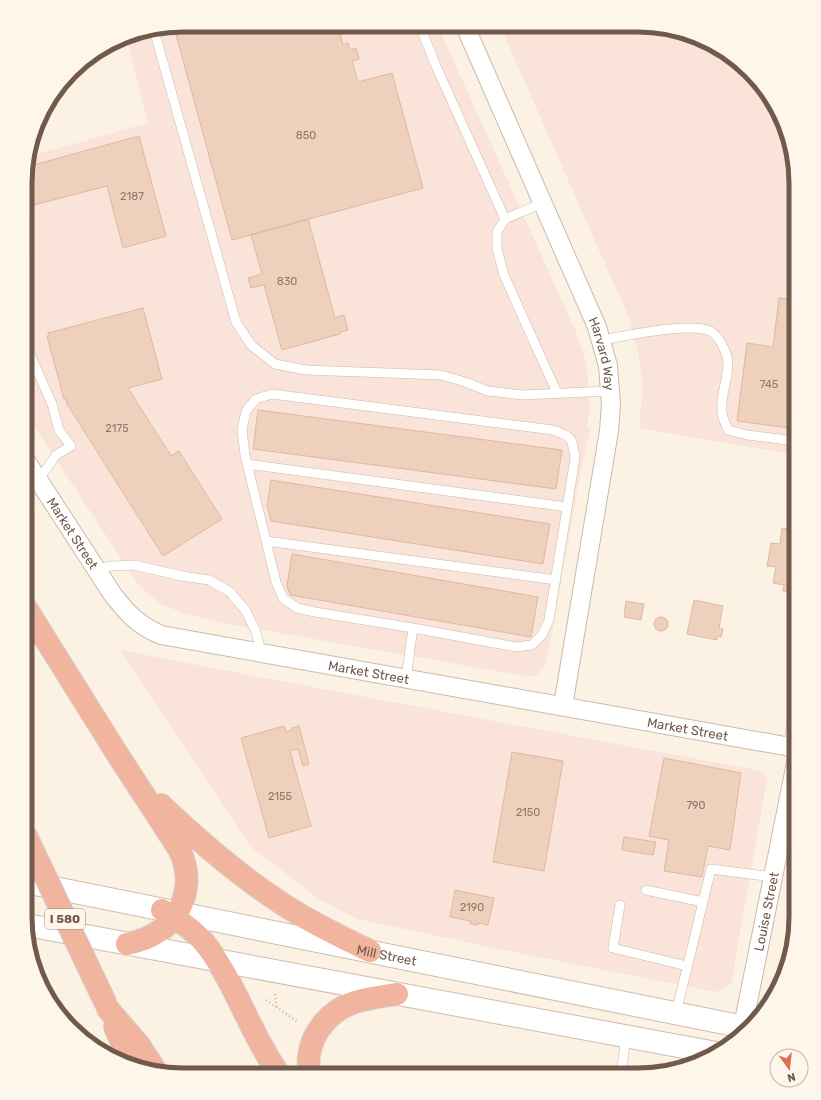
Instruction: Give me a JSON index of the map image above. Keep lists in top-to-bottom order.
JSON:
{
  "streets": {
    "highway": ["I 580"],
    "main road": ["Mill Street"],
    "street": ["Harvard Way", "Market Street", "Louise Street"]
  },
  "crossings": [
    ["Harvard Way", "Market Street"]
  ],
  "house_numbers": [
    "850",
    "2187",
    "830",
    "745",
    "2175",
    "2155",
    "790",
    "2150",
    "2190"
  ],
  "north": "bottom"
}
